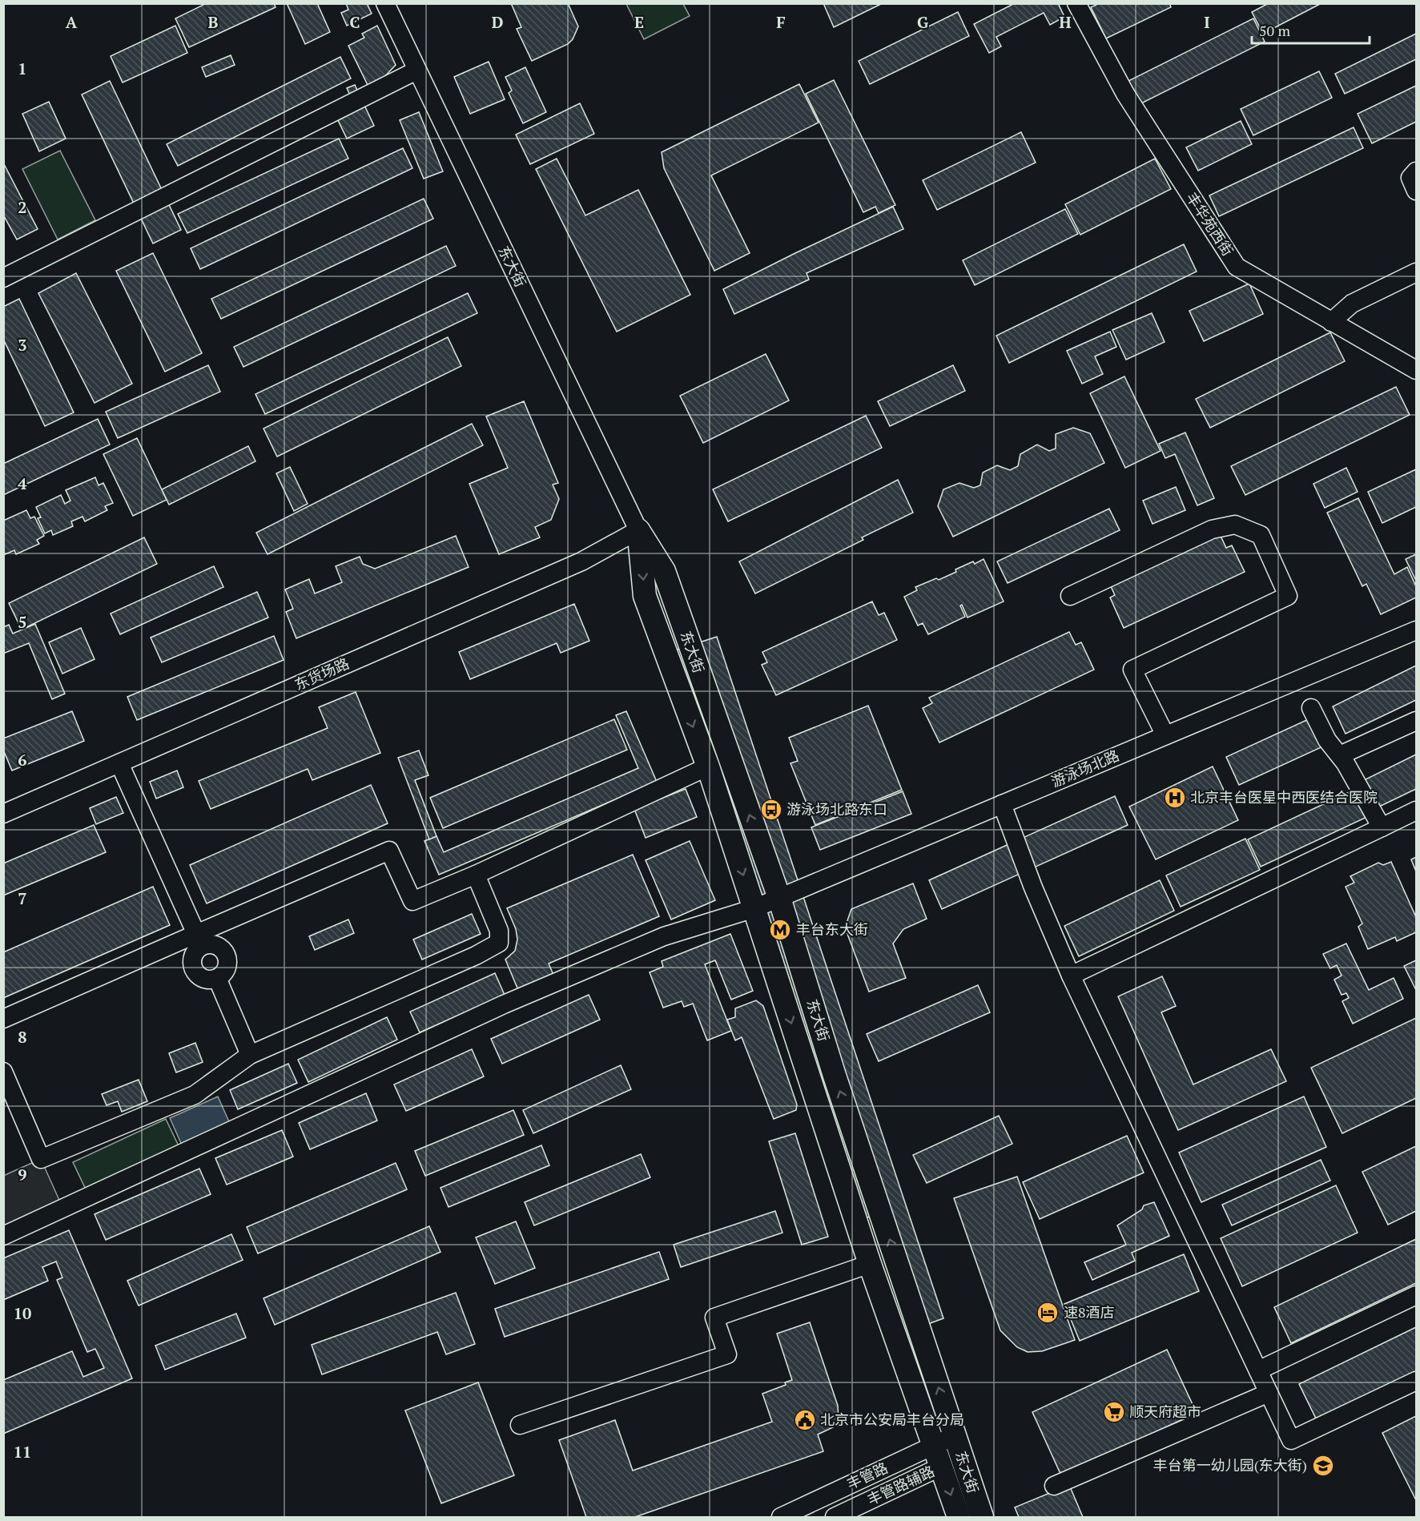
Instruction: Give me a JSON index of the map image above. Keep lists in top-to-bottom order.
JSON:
{
  "streets": {
    "main road": ["东大街"],
    "street": [
      "丰华苑西街",
      "东货场路",
      "游泳场北路",
      "丰管路",
      "丰管路辅路"
    ]
  },
  "crossings": [
    ["东大街", "东货场路"],
    ["东大街", "游泳场北路"],
    ["东大街", "丰管路"],
    ["东大街", "丰管路辅路"]
  ],
  "places": {
    "hospital": ["北京丰台医星中西医结合医院"],
    "bus stop": ["游泳场北路东口"],
    "metro station": ["丰台东大街"],
    "hotel": ["速8酒店"],
    "supermarket": ["顺天府超市"],
    "public building": ["北京市公安局丰台分局"],
    "school or university": ["丰台第一幼儿园(东大街)"]
  },
  "scale_bar": "50 m",
  "grid": {
    "columns": [
      "A",
      "B",
      "C",
      "D",
      "E",
      "F",
      "G",
      "H",
      "I"
    ],
    "rows": [
      "1",
      "2",
      "3",
      "4",
      "5",
      "6",
      "7",
      "8",
      "9",
      "10",
      "11"
    ]
  }
}
